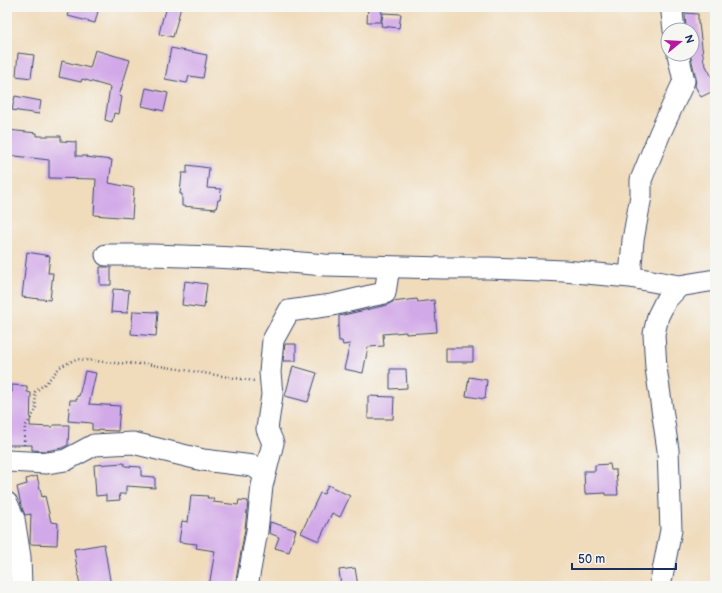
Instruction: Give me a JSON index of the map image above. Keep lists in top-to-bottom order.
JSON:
{
  "scale_bar": "50 m",
  "north": "right"
}
